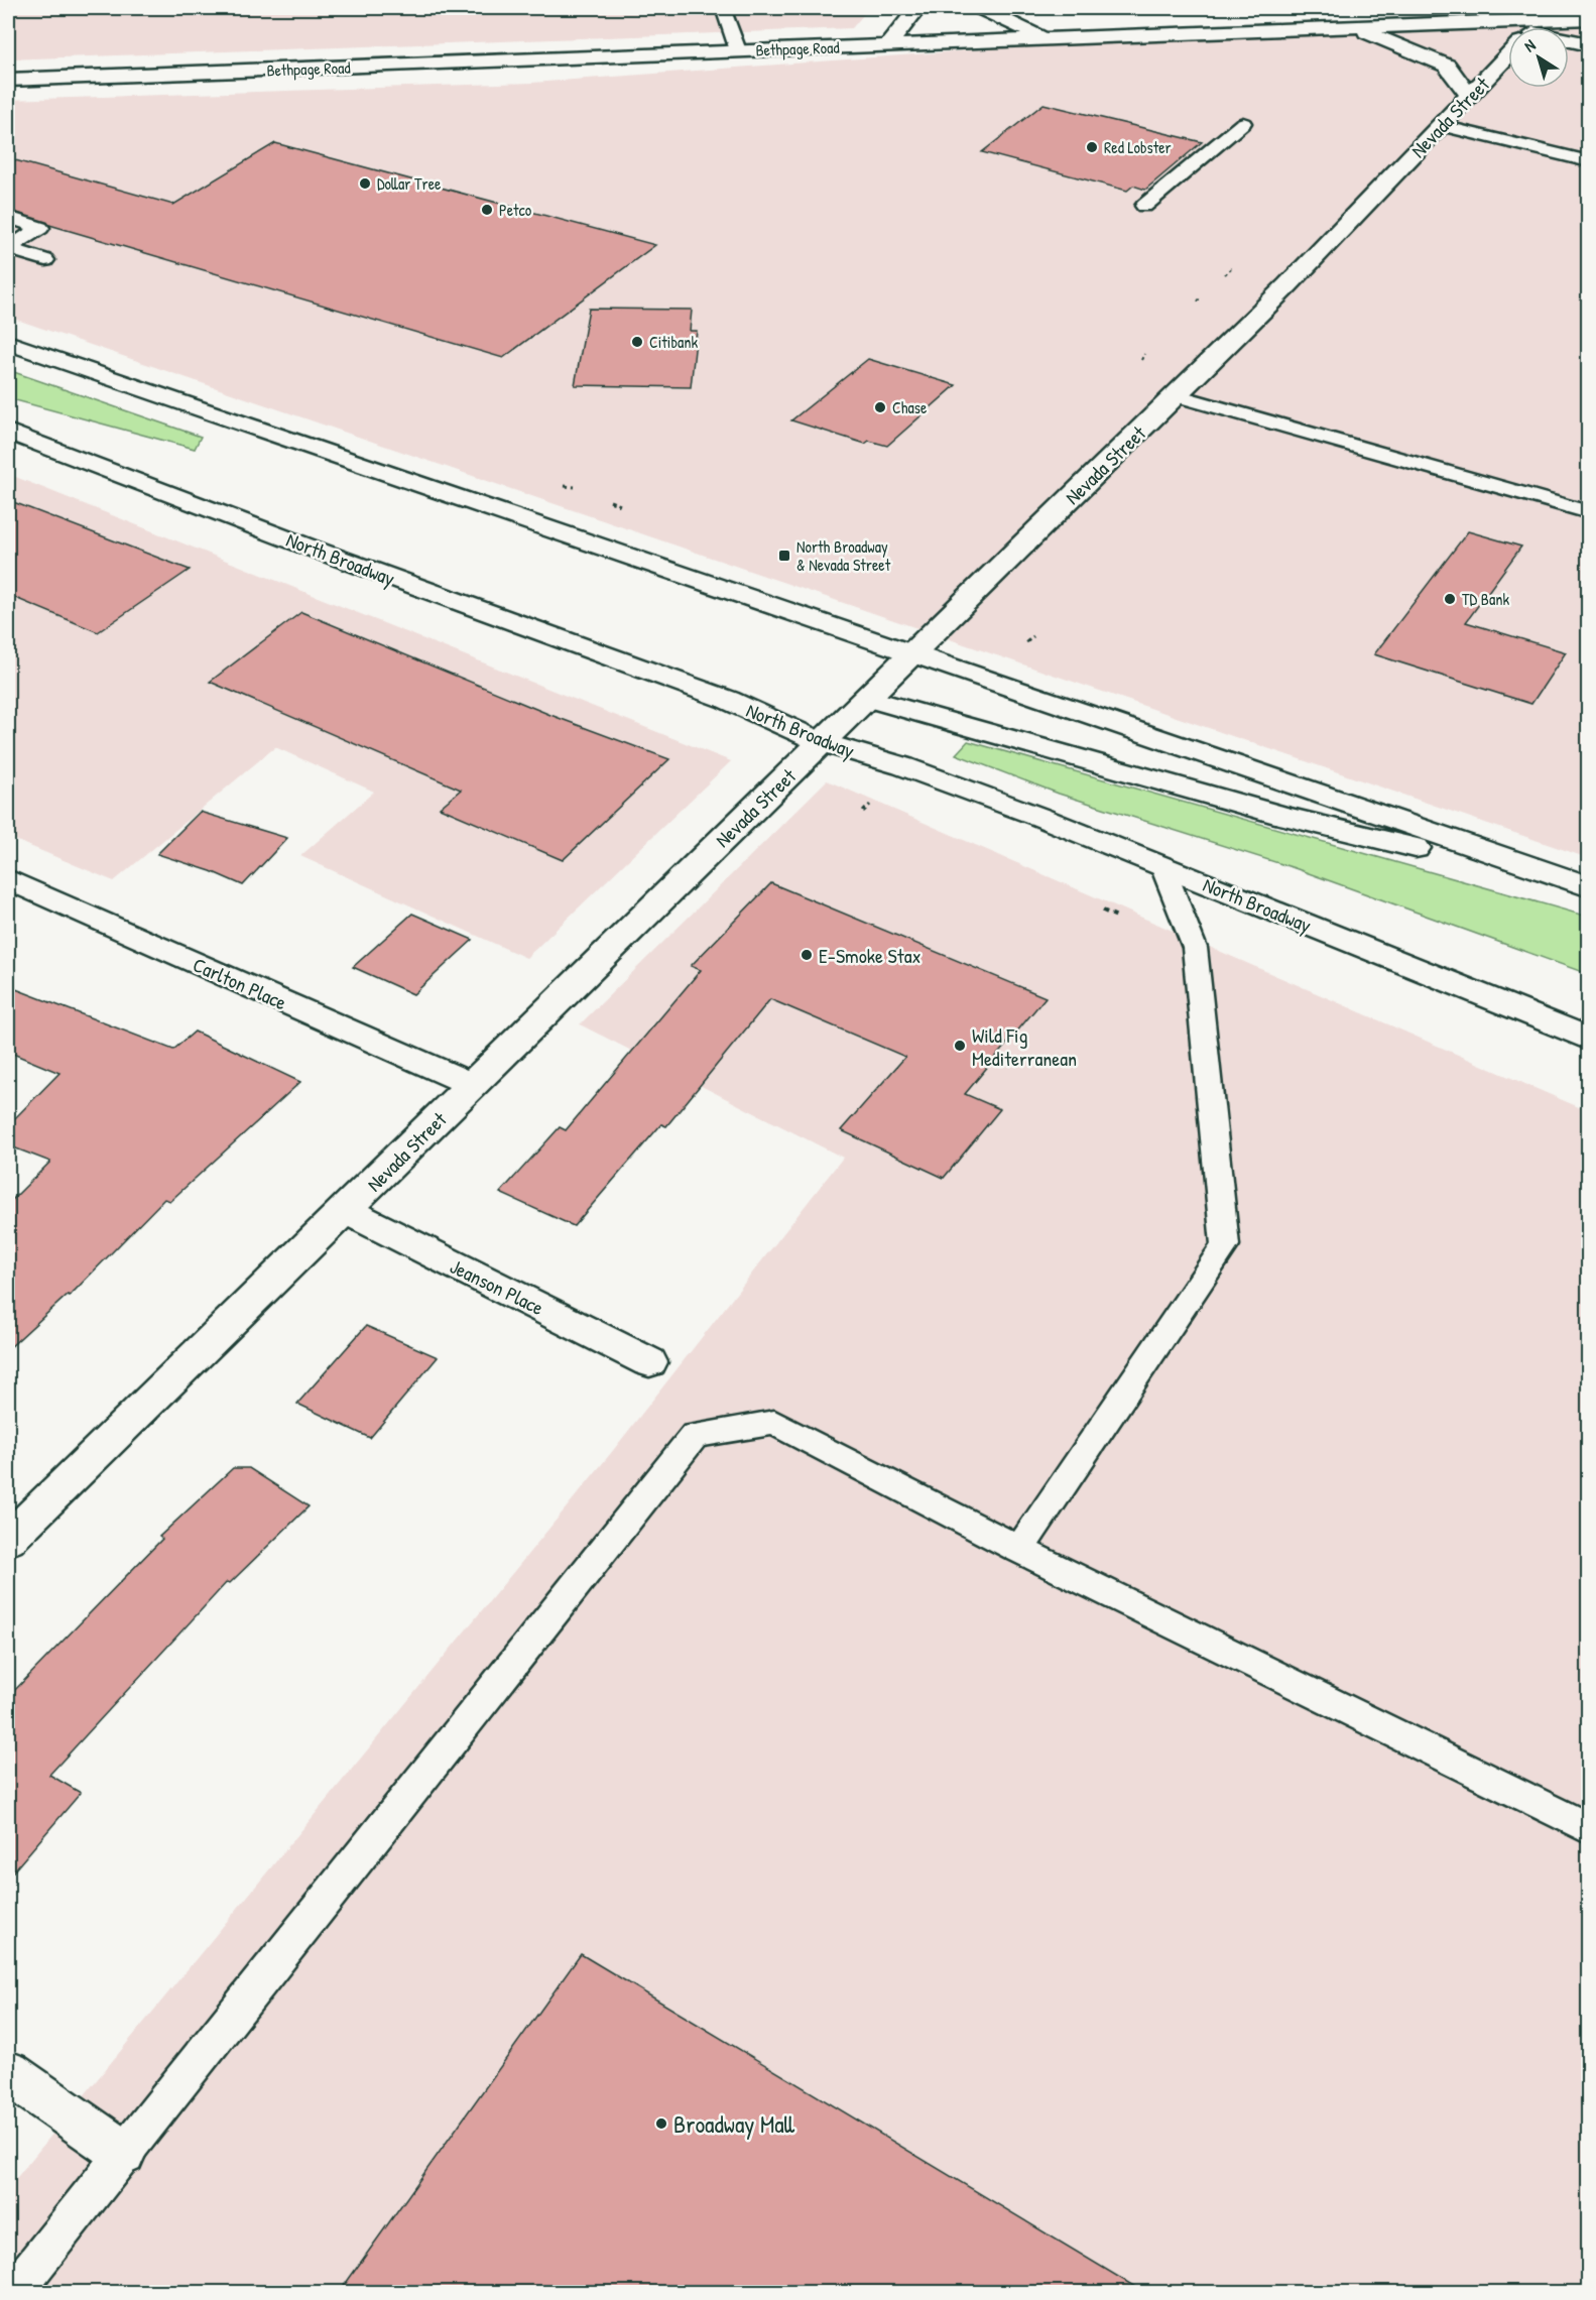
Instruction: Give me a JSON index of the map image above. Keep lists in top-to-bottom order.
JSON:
{
  "streets": {
    "street": [
      "Bethpage Road",
      "Nevada Street",
      "North Broadway",
      "Carlton Place",
      "Jeanson Place"
    ]
  },
  "crossings": [
    ["Nevada Street", "North Broadway"],
    ["Nevada Street", "Carlton Place"],
    ["Nevada Street", "Jeanson Place"]
  ],
  "places": {
    "other": [
      "Red Lobster",
      "Dollar Tree",
      "Petco",
      "Citibank",
      "Chase",
      "TD Bank",
      "E-Smoke Stax",
      "Wild Fig Mediterranean",
      "Broadway Mall"
    ],
    "transit": ["North Broadway & Nevada Street"]
  },
  "north": "top left"
}
